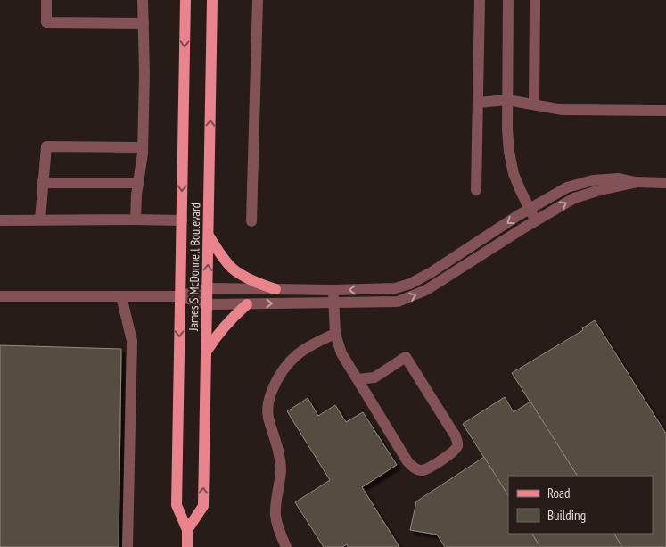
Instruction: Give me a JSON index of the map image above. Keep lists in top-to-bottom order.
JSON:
{
  "streets": {
    "main road": ["James S McDonnell Boulevard"]
  },
  "legend": ["Road", "Building"]
}
